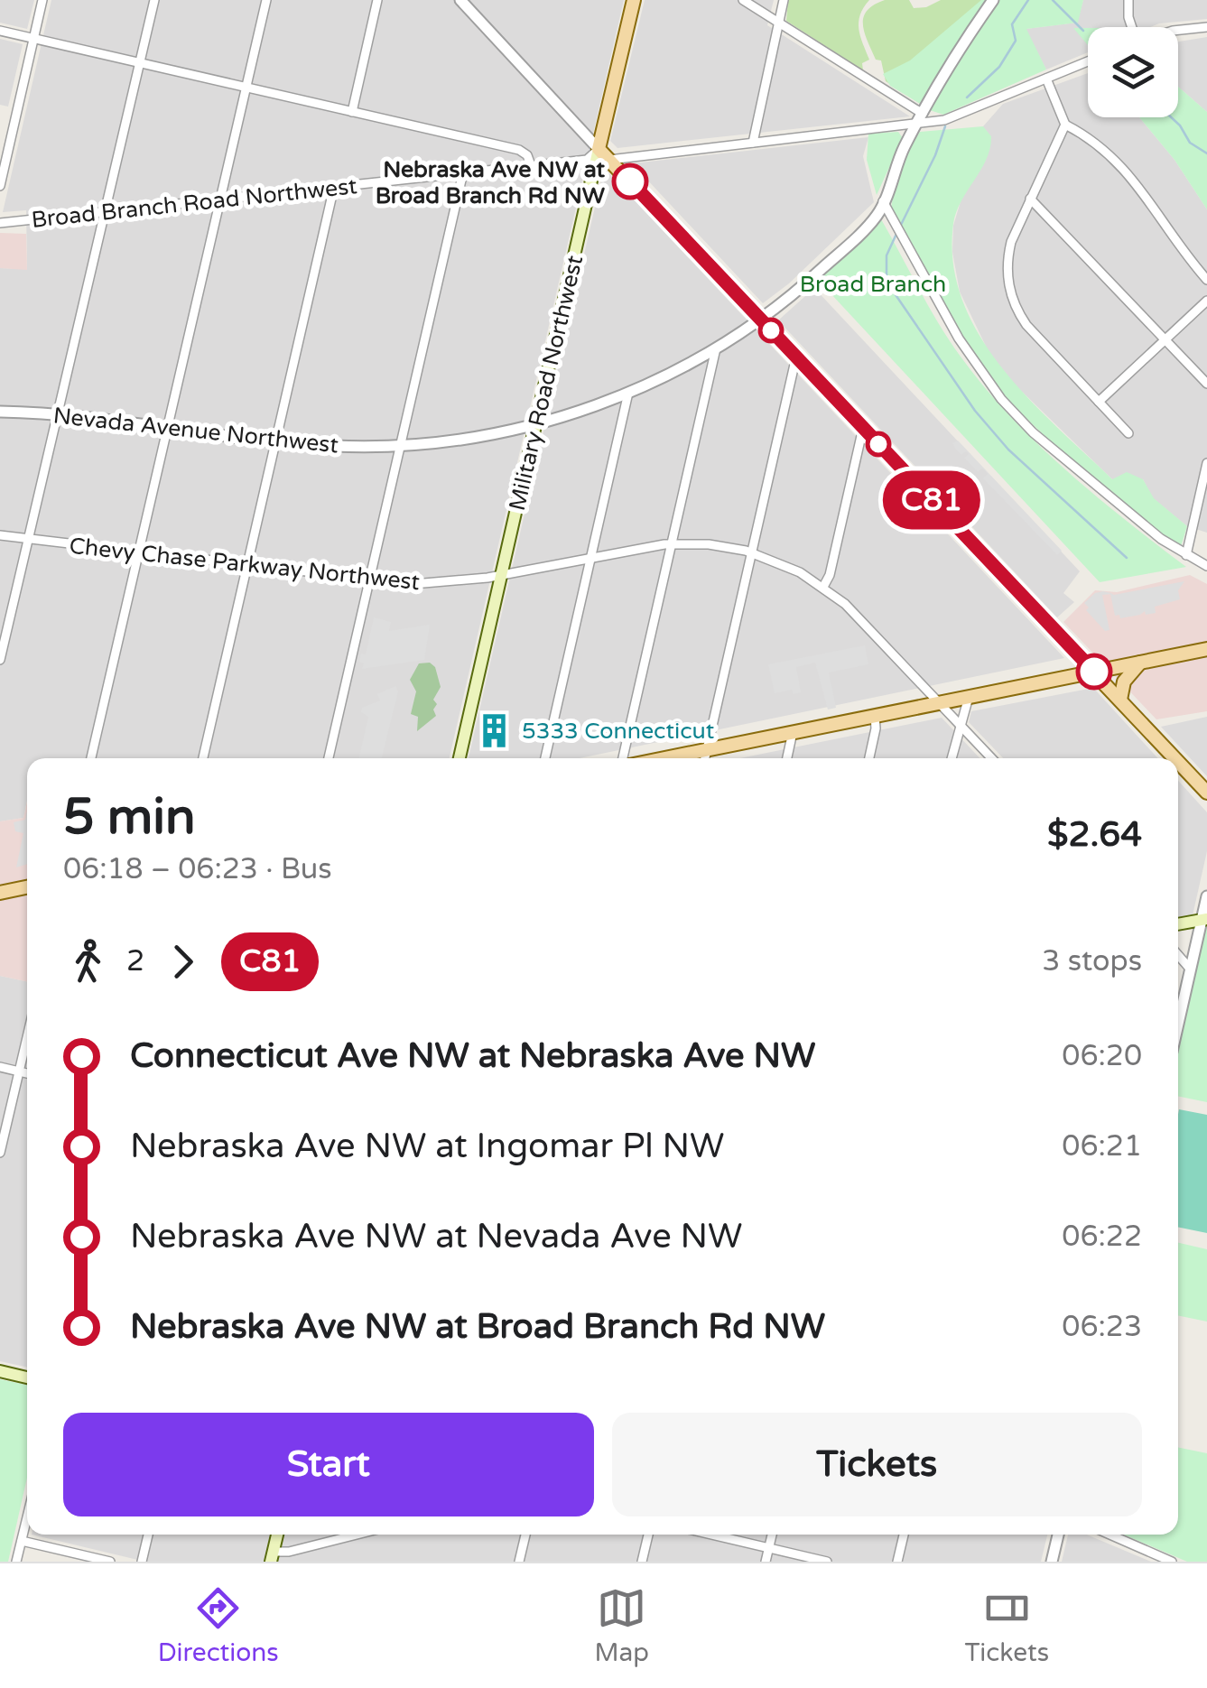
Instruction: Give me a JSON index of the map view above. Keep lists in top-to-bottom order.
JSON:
{
  "streets": {
    "main road": ["Military Road Northwest"],
    "street": ["Broad Branch Road Northwest", "Nevada Avenue Northwest", "Chevy Chase Parkway Northwest"]
  },
  "crossings": [
    ["Broad Branch Road Northwest", "Military Road Northwest"],
    ["Military Road Northwest", "Nevada Avenue Northwest"],
    ["Military Road Northwest", "Chevy Chase Parkway Northwest"]
  ],
  "parks": ["Broad Branch"],
  "places": {
    "other": ["Nebraska Ave NW at Broad Branch Rd NW"],
    "building": ["5333 Connecticut"]
  },
  "lines": ["bus line C81"],
  "page": {
    "on_map": "C81",
    "heading": ["5 min", "06:18 – 06:23 · Bus", "$2.64"],
    "legs": ["2", "C81", "3 stops"],
    "list": [
      {
        "name": "Connecticut Ave NW at Nebraska Ave NW",
        "value": "06:20"
      },
      {
        "name": "Nebraska Ave NW at Ingomar Pl NW",
        "value": "06:21"
      },
      {
        "name": "Nebraska Ave NW at Nevada Ave NW",
        "value": "06:22"
      },
      {
        "name": "Nebraska Ave NW at Broad Branch Rd NW",
        "value": "06:23"
      }
    ],
    "buttons": ["Start", "Tickets"],
    "tabs": ["Directions", "Map", "Tickets"]
  }
}
